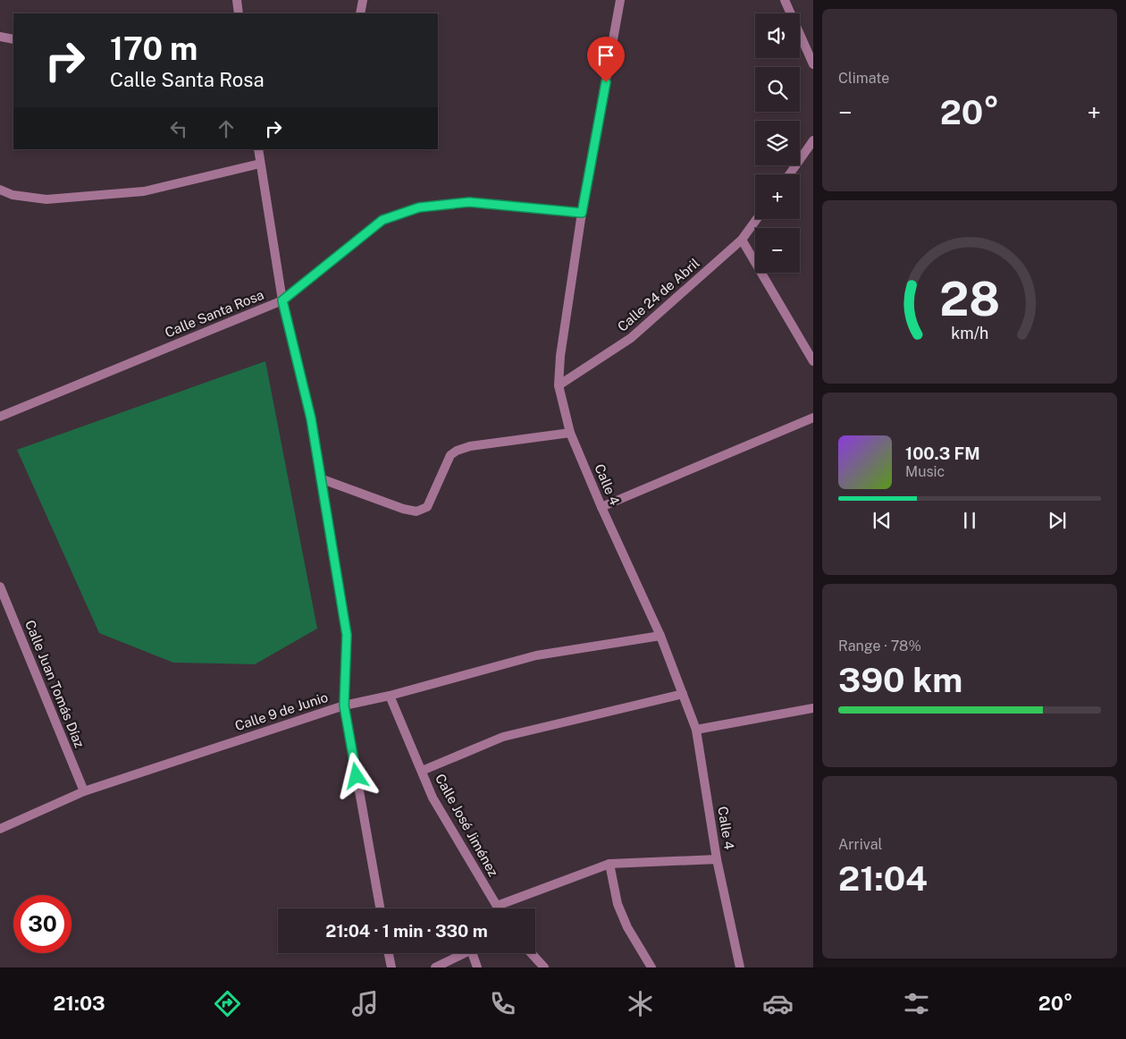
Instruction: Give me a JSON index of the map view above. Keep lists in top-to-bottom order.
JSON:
{
  "streets": {
    "street": [
      "Calle 24 de Abril",
      "Calle Santa Rosa",
      "Calle 4",
      "Calle Juan Tomás Díaz",
      "Calle 9 de Junio",
      "Calle José Jiménez"
    ]
  },
  "crossings": [
    ["Calle 24 de Abril", "Calle 4"],
    ["Calle Santa Rosa", "Calle 4"],
    ["Calle 4", "Calle 9 de Junio"],
    ["Calle Juan Tomás Díaz", "Calle 9 de Junio"],
    ["Calle 9 de Junio", "Calle José Jiménez"]
  ],
  "page": {
    "tile": [
      "Climate",
      ["Range · 78%", "390 km"],
      ["Arrival", "21:04"]
    ],
    "map_buttons": ["+", "−"],
    "turn": ["170 m", "Calle Santa Rosa"],
    "heat": ["−", "20°", "+"],
    "song": ["100.3 FM", "Music"],
    "limit": "30",
    "trip": "21:04 · 1 min · 330 m",
    "tabs": ["21:03", "20°"],
    "gauge": ["28", "km/h"]
  }
}
